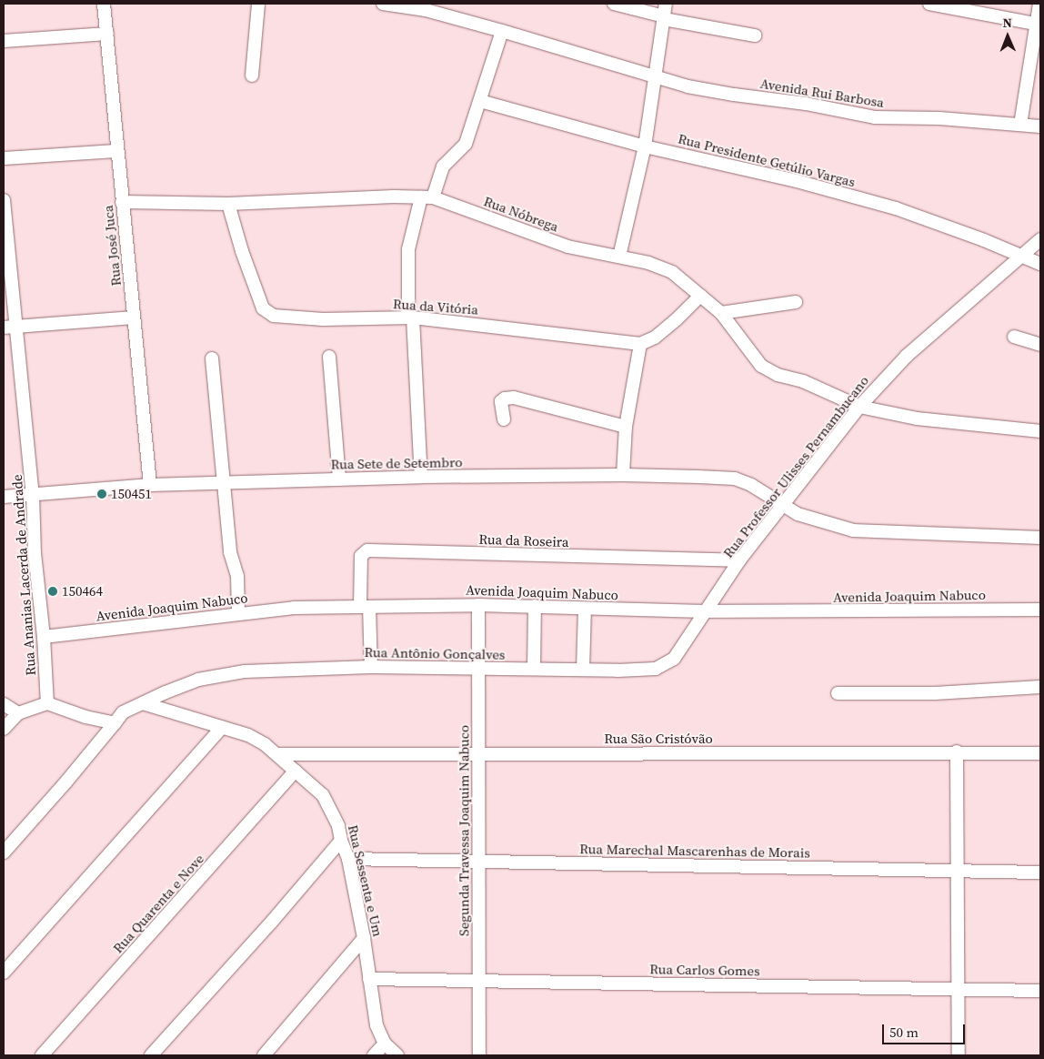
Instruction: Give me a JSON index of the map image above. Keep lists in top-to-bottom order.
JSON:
{
  "streets": {
    "street": [
      "Avenida Rui Barbosa",
      "Rua Presidente Getúlio Vargas",
      "Rua Nóbrega",
      "Rua José Juca",
      "Rua da Vitória",
      "Rua Sete de Setembro",
      "Rua Professor Ulisses Pernambucano",
      "Rua da Roseira",
      "Rua Ananias Lacerda de Andrade",
      "Avenida Joaquim Nabuco",
      "Rua Antônio Gonçalves",
      "Rua São Cristóvão",
      "Segunda Travessa Joaquim Nabuco",
      "Rua Marechal Mascarenhas de Morais",
      "Rua Sessenta e Um",
      "Rua Quarenta e Nove",
      "Rua Carlos Gomes"
    ]
  },
  "crossings": [
    ["Rua Presidente Getúlio Vargas", "Rua Professor Ulisses Pernambucano"],
    ["Rua Nóbrega", "Rua José Juca"],
    ["Rua Nóbrega", "Rua da Vitória"],
    ["Rua Nóbrega", "Rua Professor Ulisses Pernambucano"],
    ["Rua José Juca", "Rua Sete de Setembro"],
    ["Rua Sete de Setembro", "Rua Professor Ulisses Pernambucano"],
    ["Rua Sete de Setembro", "Rua Ananias Lacerda de Andrade"],
    ["Rua Professor Ulisses Pernambucano", "Rua da Roseira"],
    ["Rua Professor Ulisses Pernambucano", "Avenida Joaquim Nabuco"],
    ["Rua Professor Ulisses Pernambucano", "Rua Antônio Gonçalves"],
    ["Rua da Roseira", "Avenida Joaquim Nabuco"],
    ["Rua Ananias Lacerda de Andrade", "Avenida Joaquim Nabuco"],
    ["Avenida Joaquim Nabuco", "Rua Antônio Gonçalves"],
    ["Avenida Joaquim Nabuco", "Segunda Travessa Joaquim Nabuco"],
    ["Rua Antônio Gonçalves", "Segunda Travessa Joaquim Nabuco"],
    ["Rua Antônio Gonçalves", "Rua Sessenta e Um"],
    ["Rua São Cristóvão", "Segunda Travessa Joaquim Nabuco"],
    ["Rua São Cristóvão", "Rua Sessenta e Um"],
    ["Segunda Travessa Joaquim Nabuco", "Rua Marechal Mascarenhas de Morais"],
    ["Segunda Travessa Joaquim Nabuco", "Rua Carlos Gomes"],
    ["Rua Marechal Mascarenhas de Morais", "Rua Sessenta e Um"],
    ["Rua Sessenta e Um", "Rua Quarenta e Nove"],
    ["Rua Sessenta e Um", "Rua Carlos Gomes"]
  ],
  "places": ["150451", "150464"],
  "scale_bar": "50 m",
  "north": "top"
}
